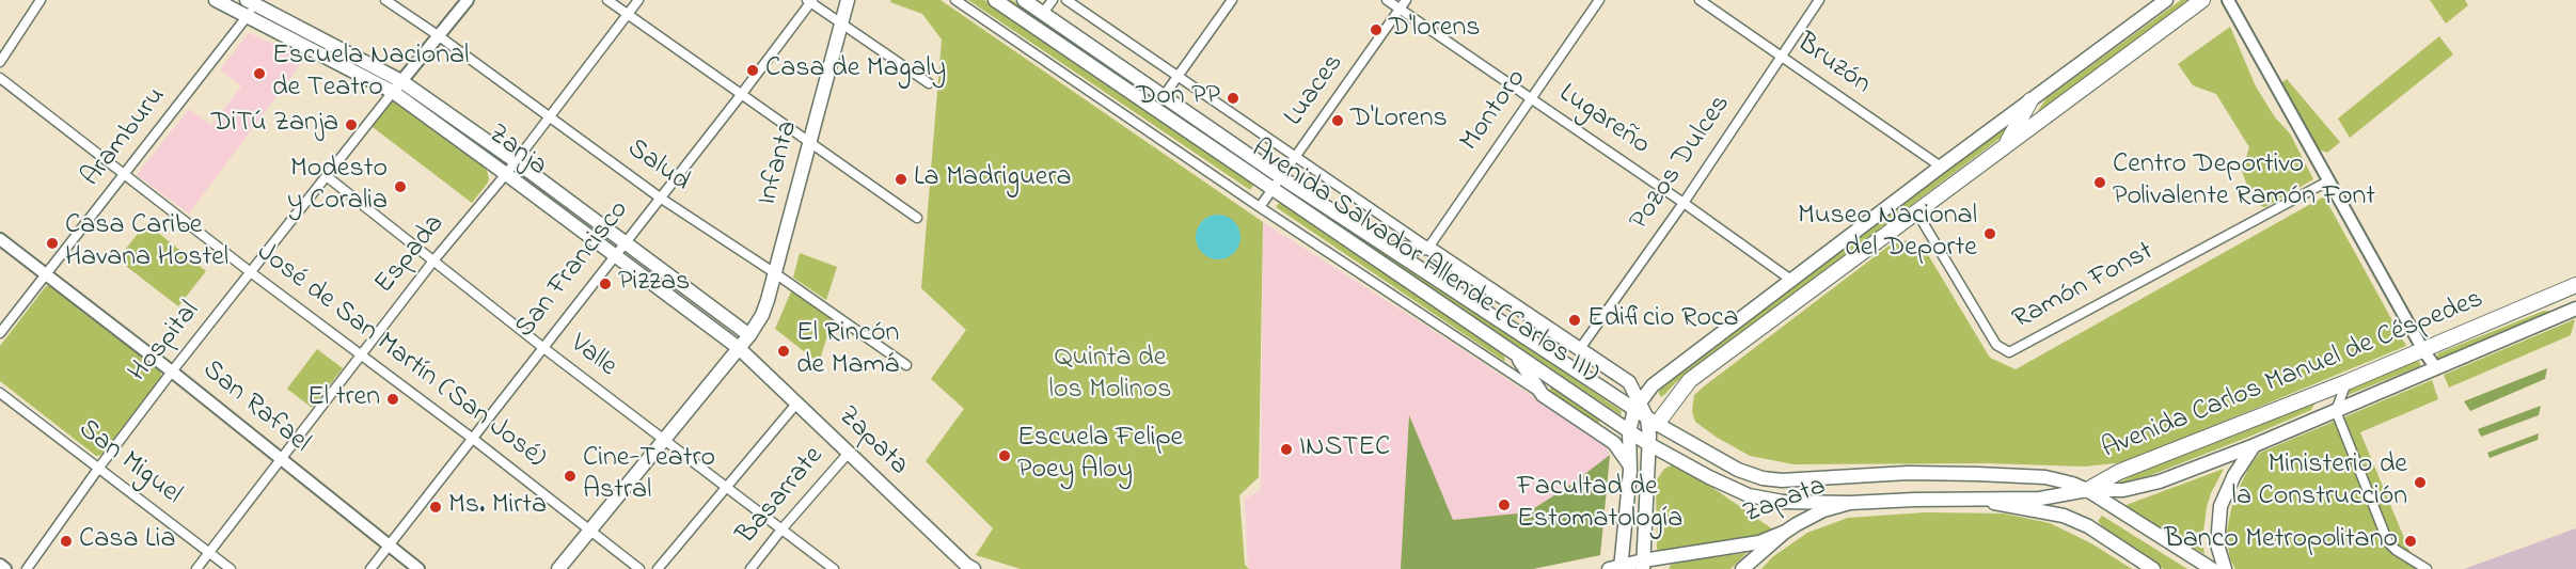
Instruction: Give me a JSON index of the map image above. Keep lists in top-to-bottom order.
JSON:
{
  "streets": {
    "highway": ["Avenida Carlos Manuel de Céspedes"],
    "main road": [
      "Zanja",
      "Infanta",
      "Avenida Salvador Allende (Carlos III)",
      "Zapata"
    ],
    "street": [
      "Bruzón",
      "Luaces",
      "Montoro",
      "Lugareño",
      "Aramburu",
      "Pozos Dulces",
      "Salud",
      "Espada",
      "San Francisco",
      "Ramón Fonst",
      "Hospital",
      "José de San Martín (San José)",
      "Valle",
      "San Rafael",
      "San Miguel",
      "Basarrate"
    ]
  },
  "crossings": [
    ["Bruzón", "Pozos Dulces"],
    ["Luaces", "Lugareño"],
    ["Luaces", "Avenida Salvador Allende (Carlos III)"],
    ["Montoro", "Lugareño"],
    ["Montoro", "Avenida Salvador Allende (Carlos III)"],
    ["Lugareño", "Pozos Dulces"],
    ["Aramburu", "Zanja"],
    ["Aramburu", "José de San Martín (San José)"],
    ["Aramburu", "San Rafael"],
    ["Zanja", "Infanta"],
    ["Zanja", "Espada"],
    ["Zanja", "San Francisco"],
    ["Zanja", "Hospital"],
    ["Zanja", "Zapata"],
    ["Infanta", "Salud"],
    ["Infanta", "Zapata"],
    ["Salud", "Espada"],
    ["Salud", "San Francisco"],
    ["Salud", "Hospital"],
    ["Espada", "José de San Martín (San José)"],
    ["Espada", "Valle"],
    ["Espada", "San Rafael"],
    ["Espada", "San Miguel"],
    ["Avenida Salvador Allende (Carlos III)", "Zapata"],
    ["San Francisco", "José de San Martín (San José)"],
    ["San Francisco", "Valle"],
    ["San Francisco", "San Rafael"],
    ["Hospital", "José de San Martín (San José)"],
    ["Hospital", "Valle"],
    ["Hospital", "San Rafael"],
    ["Hospital", "San Miguel"],
    ["Valle", "Basarrate"],
    ["Avenida Carlos Manuel de Céspedes", "Zapata"],
    ["Zapata", "Basarrate"]
  ],
  "parks": ["Quinta de los Molinos"],
  "places": [
    "D'lorens",
    "Casa de Magaly",
    "Escuela Nacional de Teatro",
    "Don PP",
    "D'Lorens",
    "DiTú Zanja",
    "La Madriguera",
    "Centro Deportivo Polivalente Ramón Font",
    "Modesto y Coralia",
    "Museo Nacional del Deporte",
    "Casa Caribe Havana Hostel",
    "Pizzas",
    "Edificio Roca",
    "El Rincón de Mamá",
    "El tren",
    "INSTEC",
    "Escuela Felipe Poey Aloy",
    "Cine-Teatro Astral",
    "Ministerio de la Construcción",
    "Facultad de Estomatología",
    "Ms. Mirta",
    "Casa Lia",
    "Banco Metropolitano"
  ]
}
